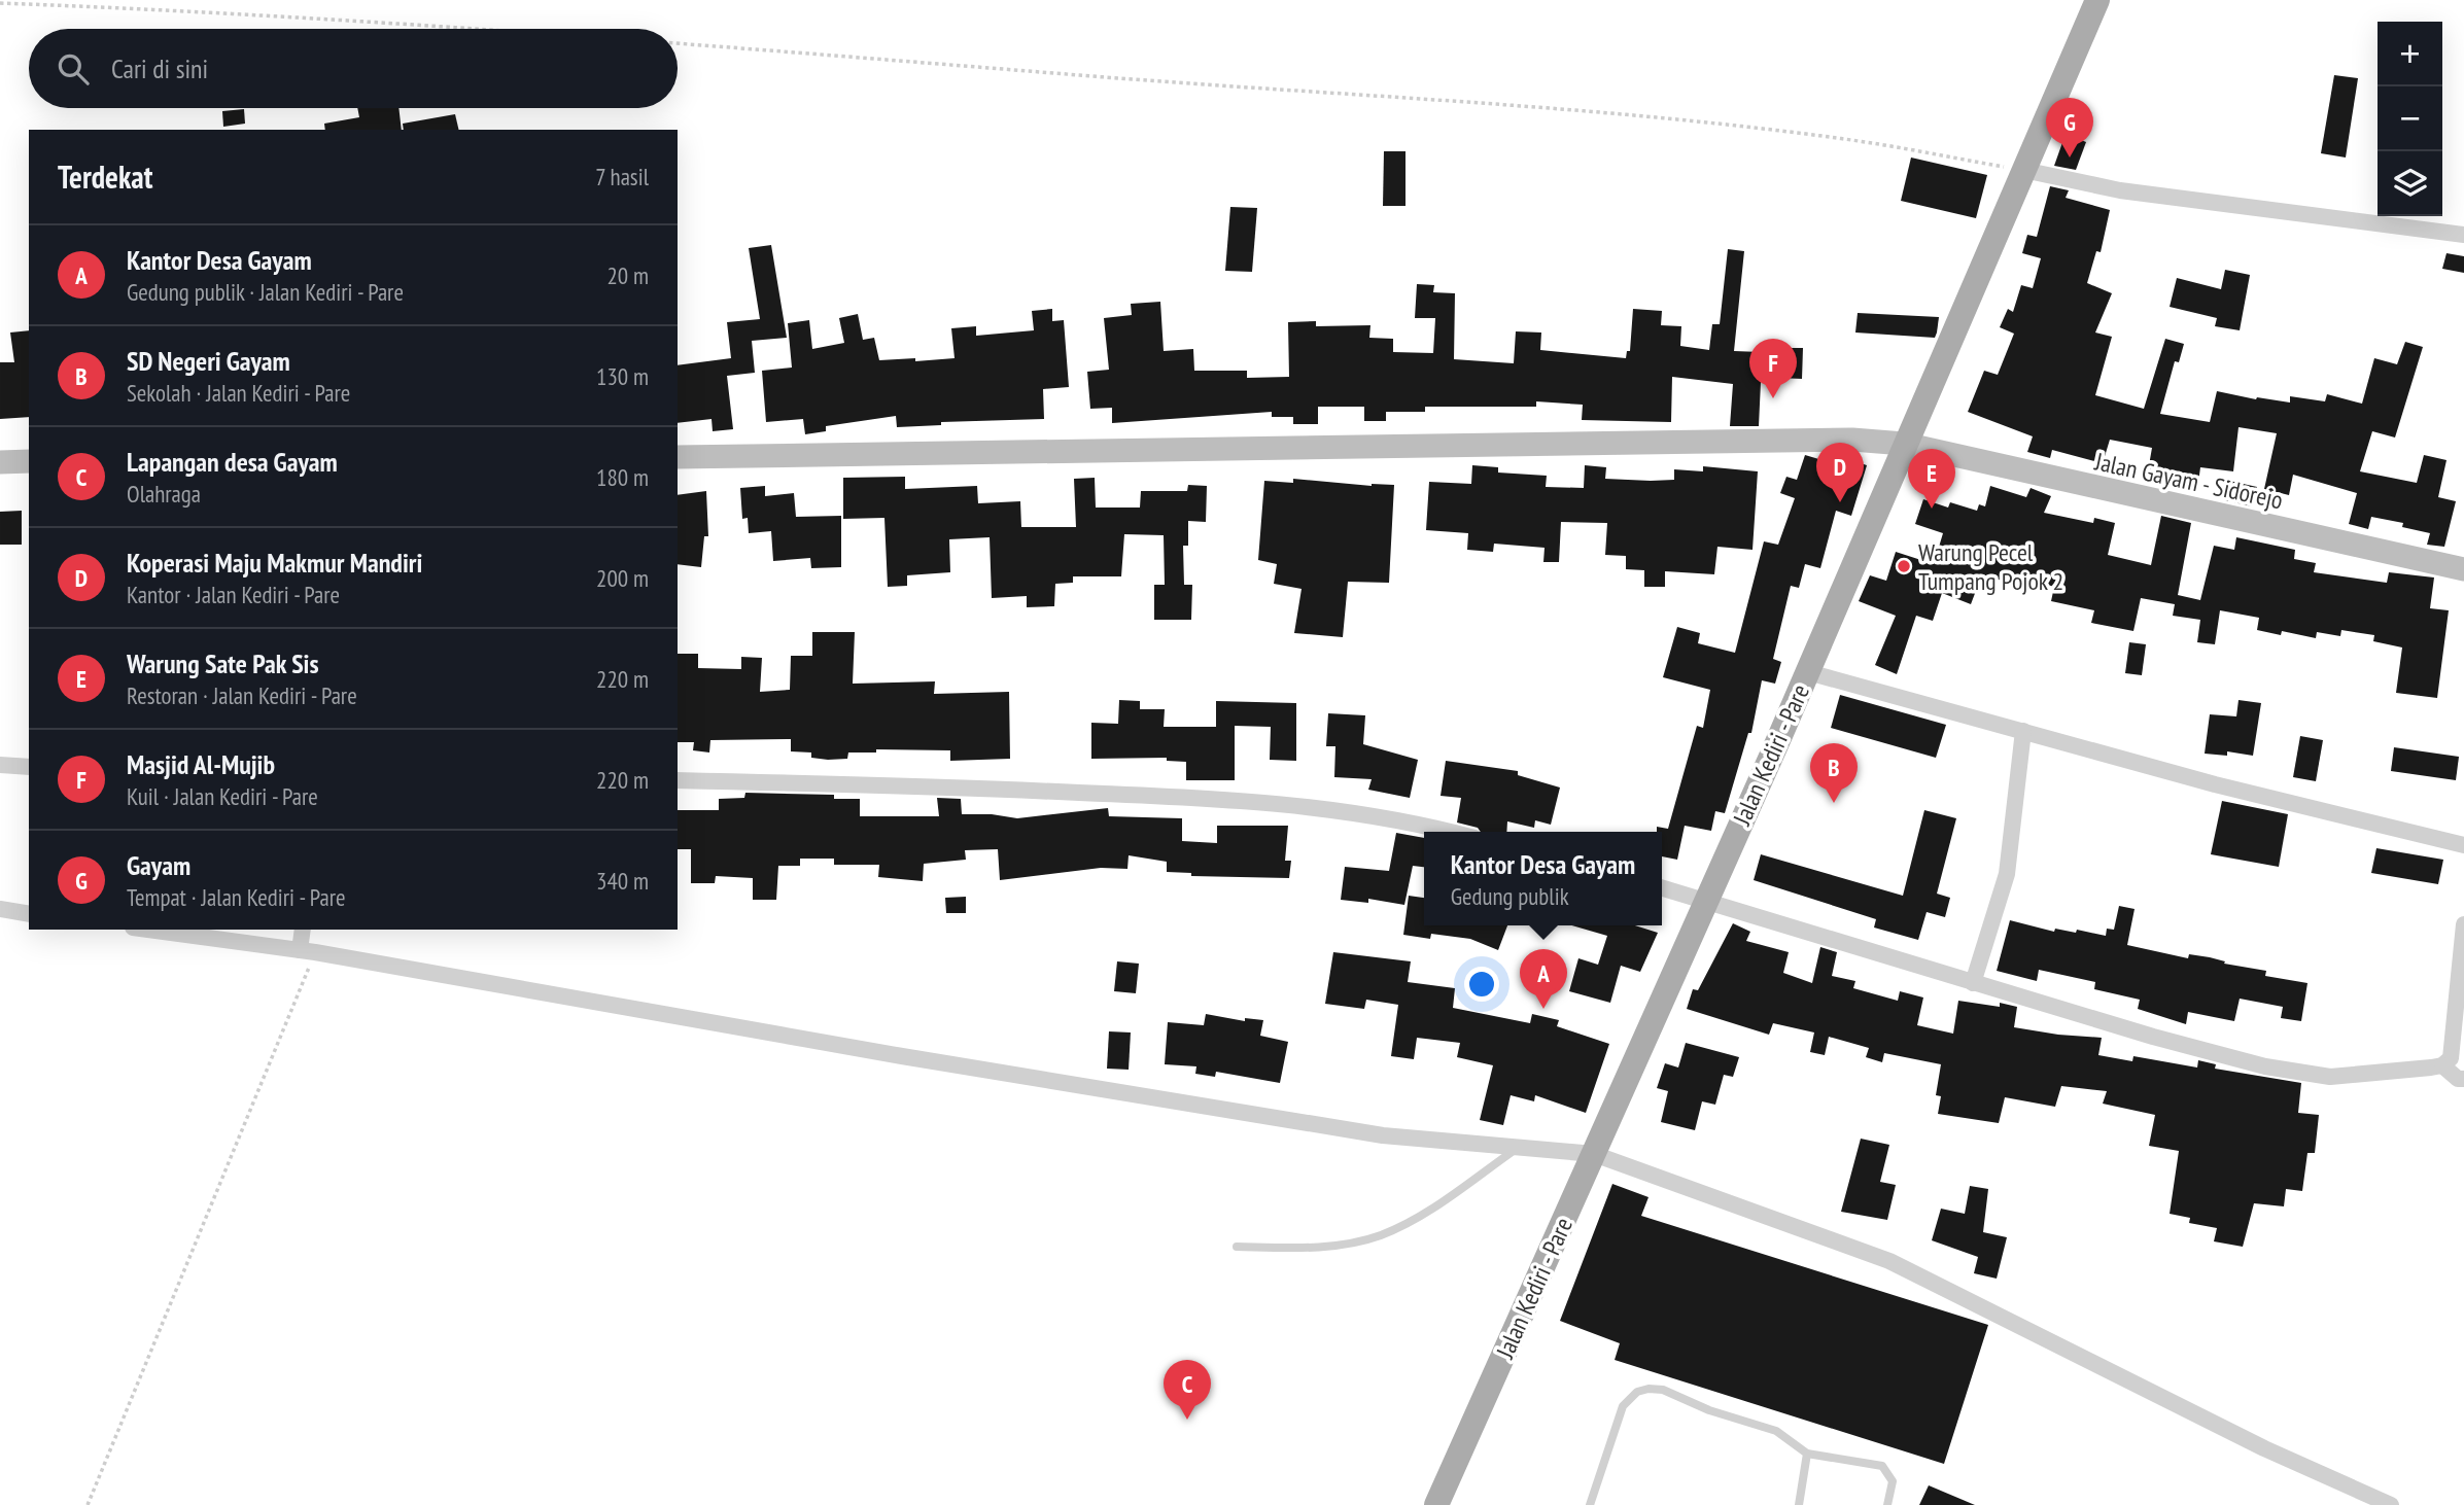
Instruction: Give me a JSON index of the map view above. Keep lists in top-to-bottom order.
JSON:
{
  "streets": {
    "main road": ["Jalan Kediri - Pare"],
    "street": ["Jalan Gayam - Sidorejo"]
  },
  "crossings": [
    ["Jalan Gayam - Sidorejo", "Jalan Kediri - Pare"]
  ],
  "places": ["Warung Pecel Tumpang Pojok 2"],
  "page": {
    "map_buttons": ["+", "−"],
    "search": "Cari di sini",
    "pins": [
      "G",
      "F",
      "D",
      "E",
      "B",
      "A",
      "C"
    ],
    "heading": ["Terdekat", "7 hasil"],
    "list": [
      {
        "mark": "A",
        "name": "Kantor Desa Gayam",
        "note": "Gedung publik · Jalan Kediri - Pare",
        "value": "20 m"
      },
      {
        "mark": "B",
        "name": "SD Negeri Gayam",
        "note": "Sekolah · Jalan Kediri - Pare",
        "value": "130 m"
      },
      {
        "mark": "C",
        "name": "Lapangan desa Gayam",
        "note": "Olahraga",
        "value": "180 m"
      },
      {
        "mark": "D",
        "name": "Koperasi Maju Makmur Mandiri",
        "note": "Kantor · Jalan Kediri - Pare",
        "value": "200 m"
      },
      {
        "mark": "E",
        "name": "Warung Sate Pak Sis",
        "note": "Restoran · Jalan Kediri - Pare",
        "value": "220 m"
      },
      {
        "mark": "F",
        "name": "Masjid Al-Mujib",
        "note": "Kuil · Jalan Kediri - Pare",
        "value": "220 m"
      },
      {
        "mark": "G",
        "name": "Gayam",
        "note": "Tempat · Jalan Kediri - Pare",
        "value": "340 m"
      }
    ],
    "popup": ["Kantor Desa Gayam", "Gedung publik"]
  }
}
